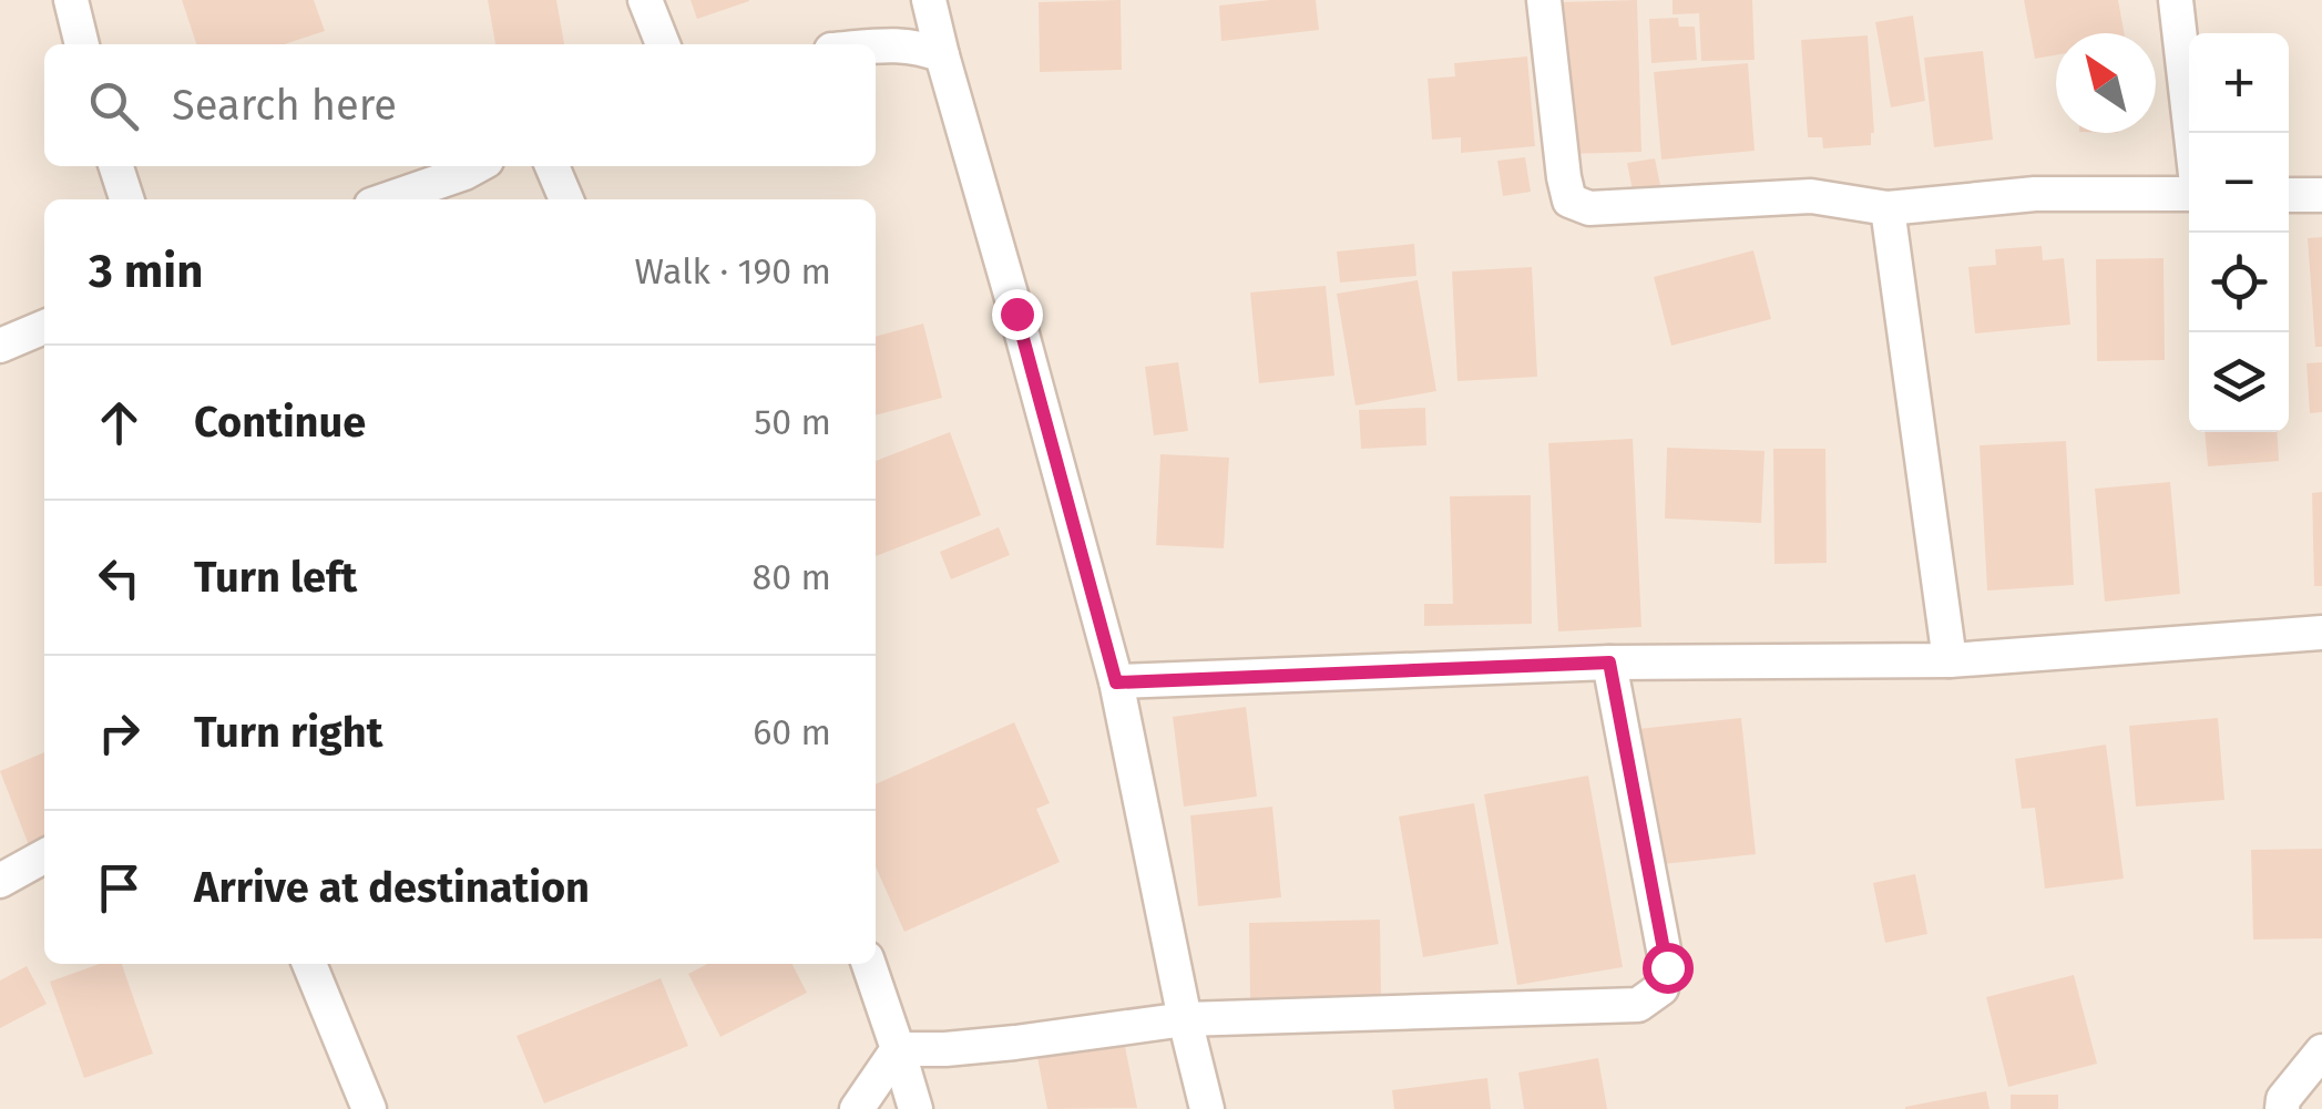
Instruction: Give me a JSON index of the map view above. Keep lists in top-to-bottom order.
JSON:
{
  "north": "top left",
  "page": {
    "map_buttons": ["+", "−"],
    "search": "Search here",
    "heading": ["3 min", "Walk · 190 m"],
    "list": [
      ["Continue", "50 m"],
      ["Turn left", "80 m"],
      ["Turn right", "60 m"],
      "Arrive at destination"
    ]
  }
}
